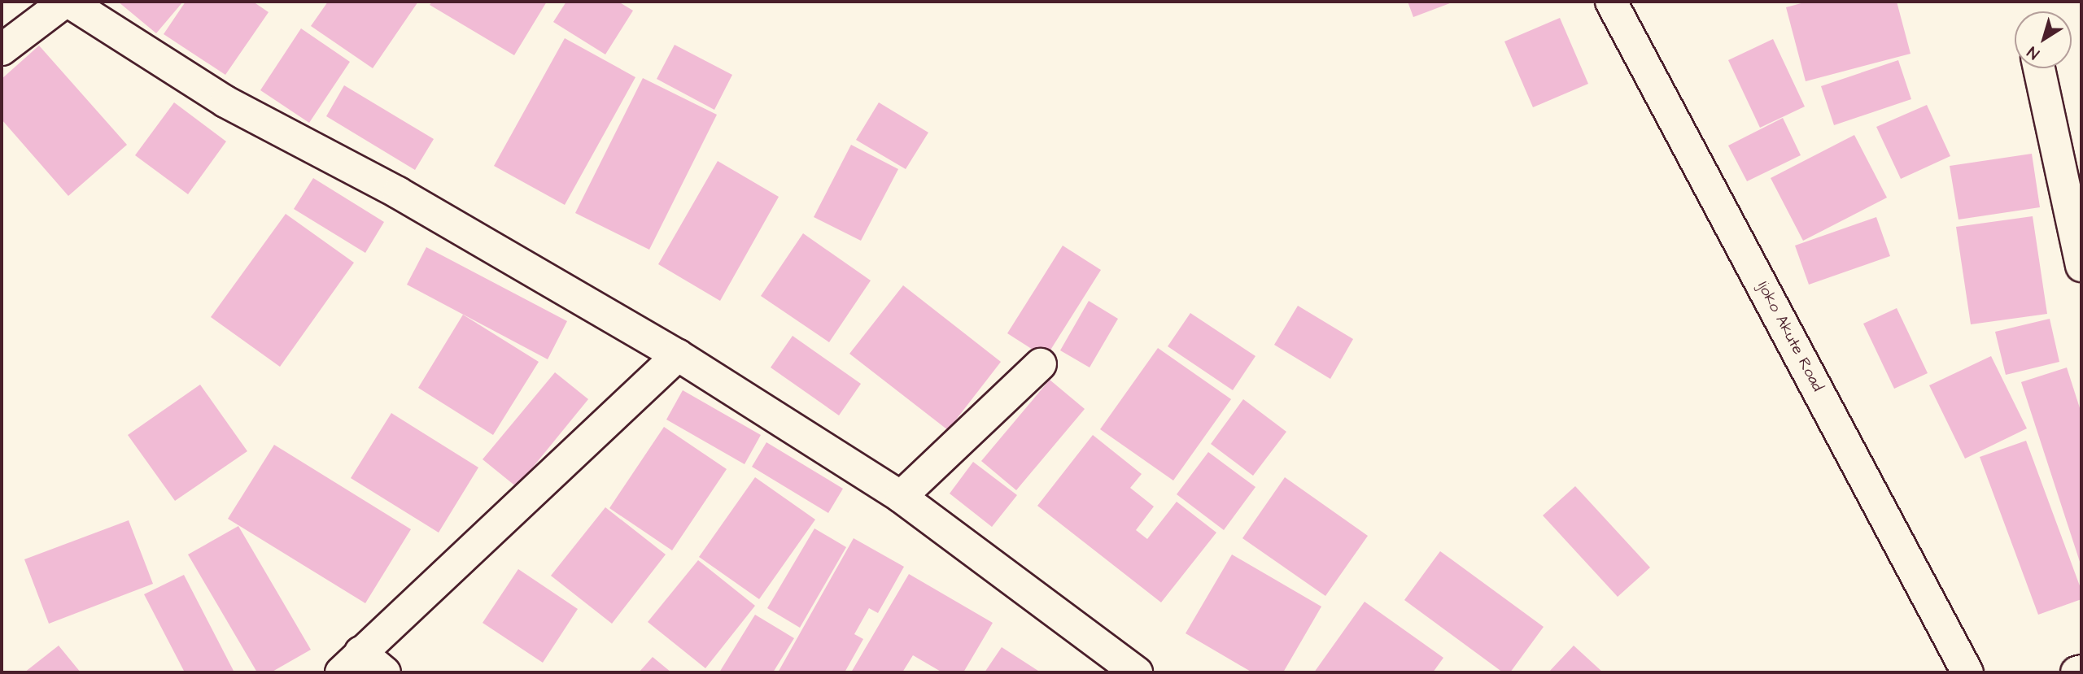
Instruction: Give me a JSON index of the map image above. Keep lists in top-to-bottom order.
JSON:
{
  "streets": {
    "street": ["Ijoko Akute Road"]
  },
  "north": "bottom left"
}
